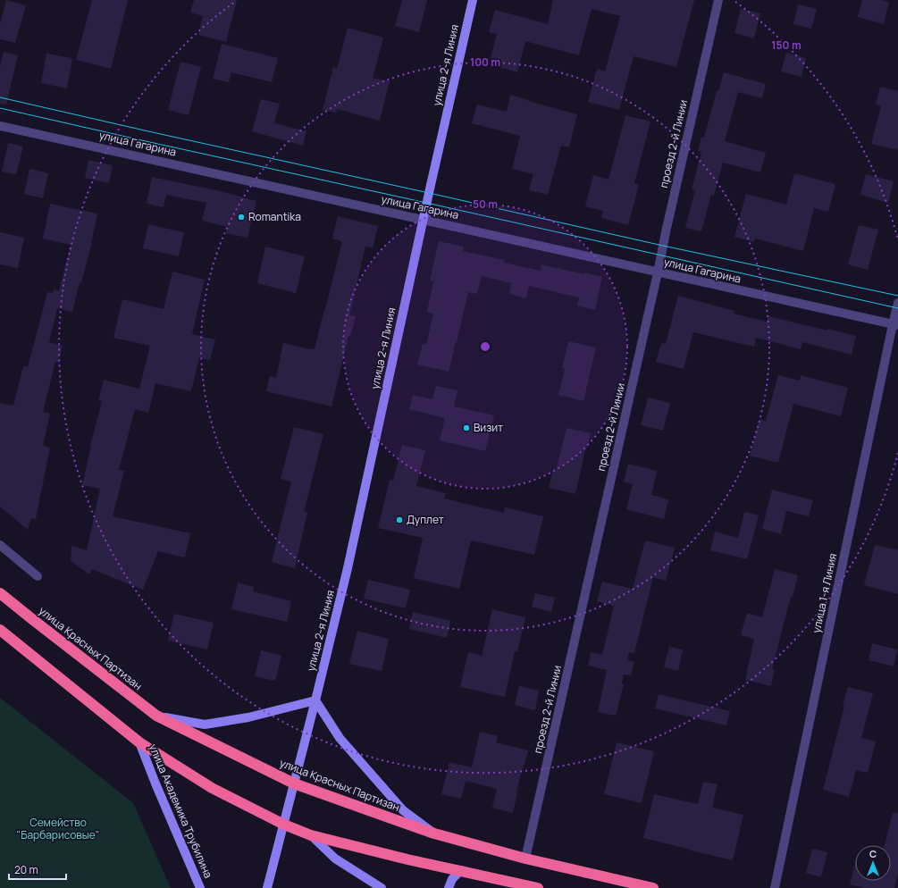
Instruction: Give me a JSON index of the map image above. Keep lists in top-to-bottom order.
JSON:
{
  "streets": {
    "highway": ["улица Красных Партизан"],
    "street": [
      "улица 2-я Линия",
      "улица Гагарина",
      "проезд 2-й Линии",
      "улица 1-я Линия",
      "улица Академика Трубилина"
    ]
  },
  "crossings": [
    ["улица 2-я Линия", "улица Гагарина"],
    ["улица 2-я Линия", "улица Красных Партизан"],
    ["улица Гагарина", "проезд 2-й Линии"],
    ["улица Гагарина", "улица 1-я Линия"],
    ["проезд 2-й Линии", "улица Красных Партизан"]
  ],
  "parks": ["Семейство \"Барбарисовые\""],
  "places": ["Romantika", "Визит", "Дуплет"],
  "scale_bar": "20 m",
  "north": "top",
  "rings": ["150 m", "100 m", "50 m"]
}
